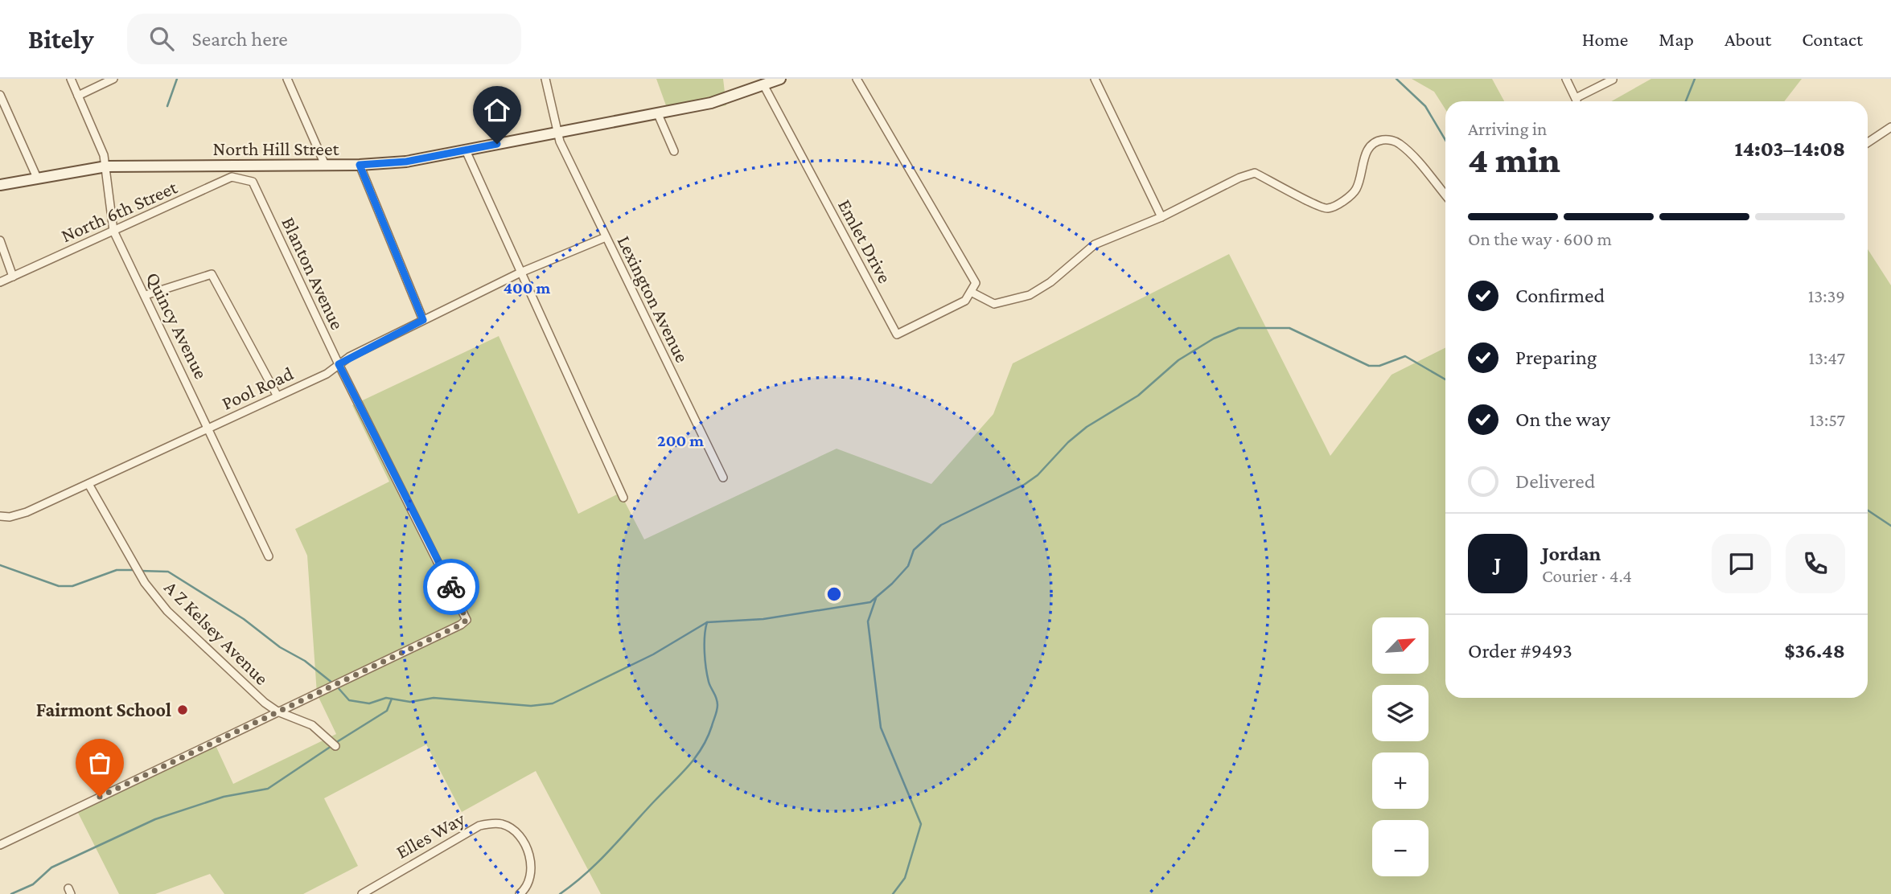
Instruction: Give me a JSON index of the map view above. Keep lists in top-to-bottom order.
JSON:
{
  "streets": {
    "street": [
      "North Hill Street",
      "North 6th Street",
      "Emlet Drive",
      "Blanton Avenue",
      "Lexington Avenue",
      "Quincy Avenue",
      "Pool Road",
      "A Z Kelsey Avenue",
      "Elles Way"
    ]
  },
  "crossings": [
    ["North Hill Street", "Emlet Drive"],
    ["North Hill Street", "Lexington Avenue"],
    ["North Hill Street", "Quincy Avenue"],
    ["North 6th Street", "Blanton Avenue"],
    ["North 6th Street", "Quincy Avenue"],
    ["Blanton Avenue", "Pool Road"],
    ["Blanton Avenue", "A Z Kelsey Avenue"],
    ["Lexington Avenue", "Pool Road"],
    ["Quincy Avenue", "Pool Road"],
    ["Pool Road", "A Z Kelsey Avenue"]
  ],
  "places": ["Fairmont School"],
  "north": "top right",
  "page": {
    "header": "Bitely",
    "search": "Search here",
    "nav": [
      "Home",
      "Map",
      "About",
      "Contact"
    ],
    "heading": ["4 min", "Arriving in", "14:03–14:08"],
    "panel": [
      "Jordan",
      "Courier · 4.4",
      "Order #9493",
      "$36.48"
    ],
    "bar": "On the way · 600 m",
    "list": [
      ["Confirmed", "13:39"],
      ["Preparing", "13:47"],
      ["On the way", "13:57"],
      "Delivered"
    ],
    "round": "J",
    "map_buttons": ["+", "−"]
  },
  "rings": ["400 m", "200 m"]
}
